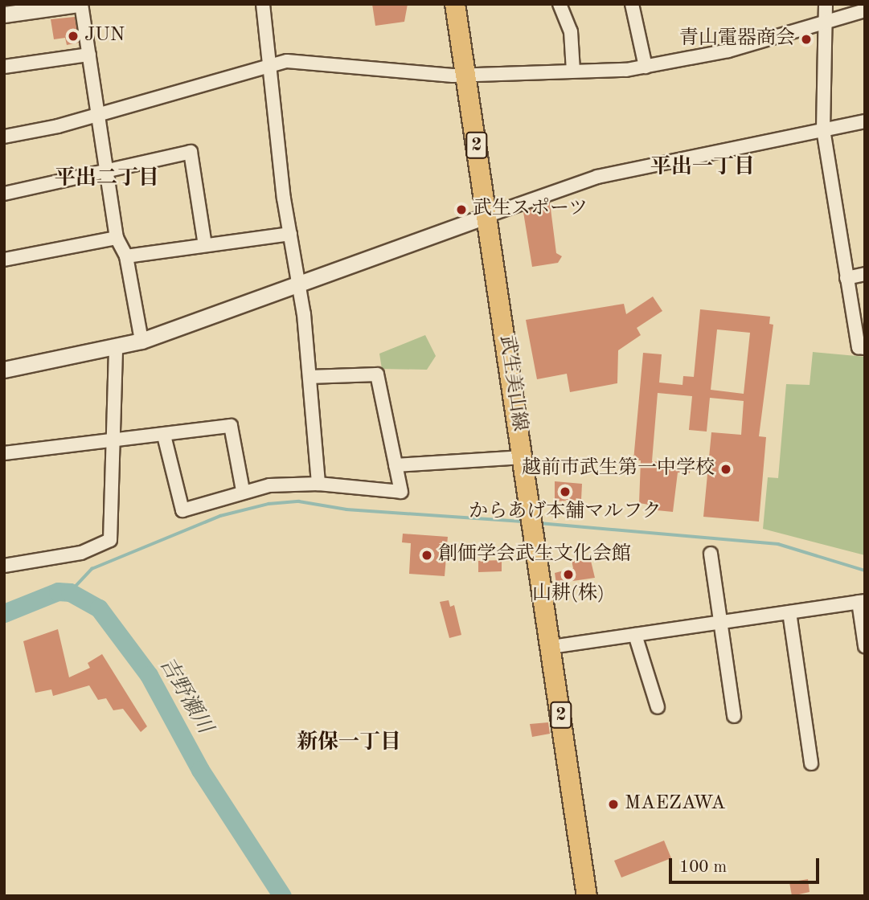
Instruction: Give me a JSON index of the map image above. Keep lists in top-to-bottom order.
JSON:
{
  "streets": {
    "main road": ["2", "武生美山線"]
  },
  "districts": ["平出一丁目", "平出二丁目", "新保一丁目"],
  "water": ["吉野瀬川"],
  "places": [
    "JUN",
    "青山電器商会",
    "武生スポーツ",
    "越前市武生第一中学校",
    "からあげ本舗マルフク",
    "創価学会武生文化会館",
    "山耕(株)",
    "MAEZAWA"
  ],
  "scale_bar": "100 m"
}
